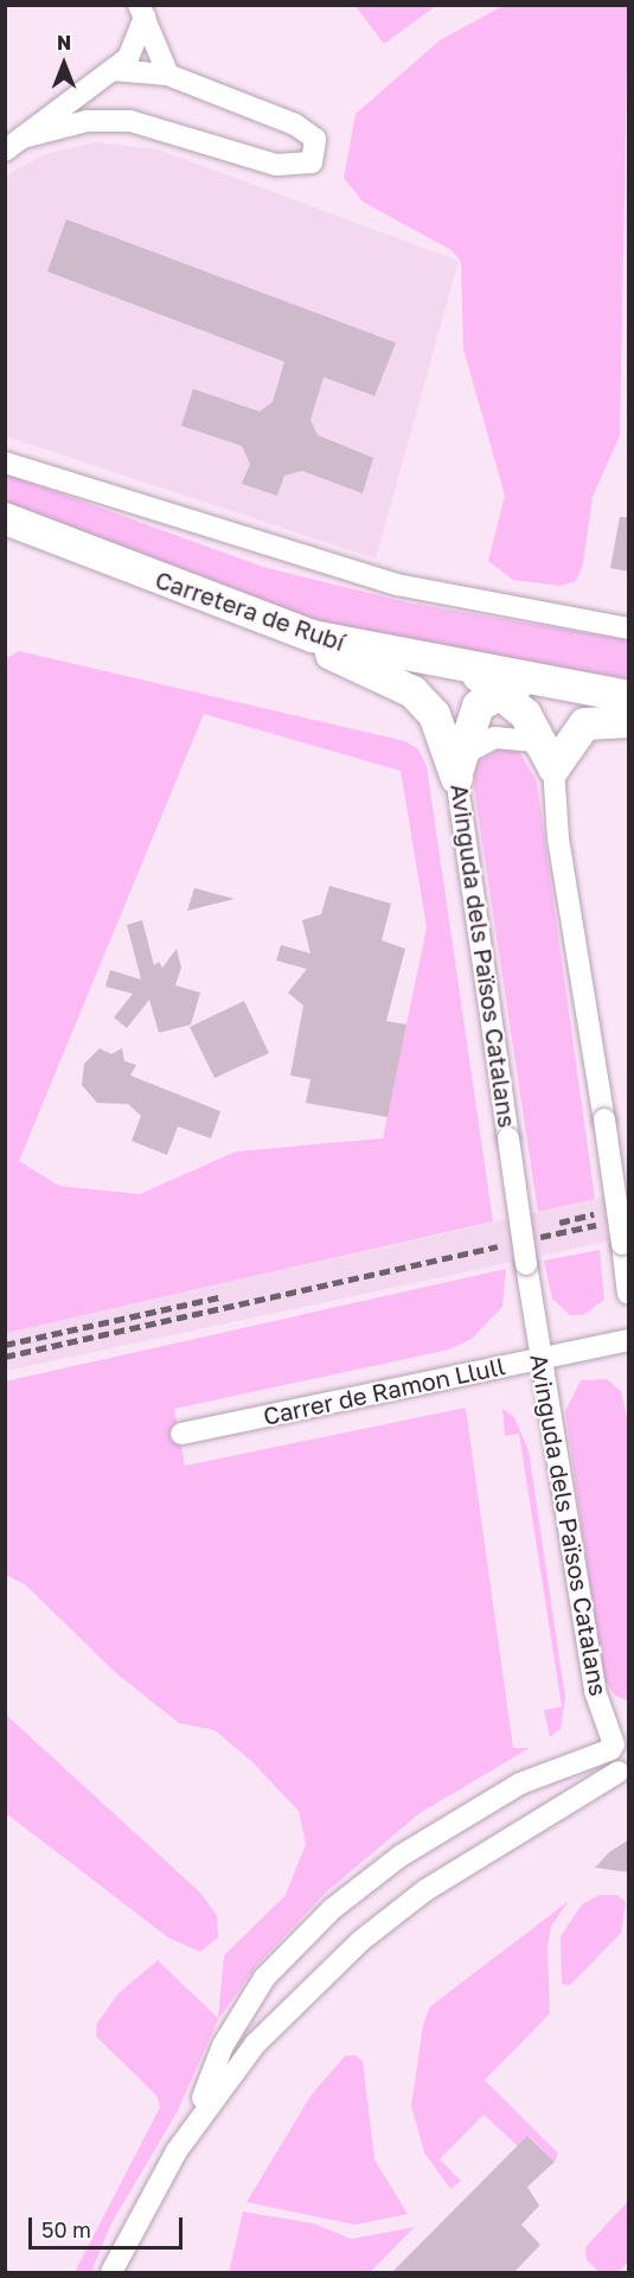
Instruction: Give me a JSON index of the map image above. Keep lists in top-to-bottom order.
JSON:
{
  "streets": {
    "main road": ["Carretera de Rubí"],
    "street": ["Avinguda dels Països Catalans", "Carrer de Ramon Llull"]
  },
  "crossings": [
    ["Avinguda dels Països Catalans", "Carrer de Ramon Llull"]
  ],
  "scale_bar": "50 m",
  "north": "top"
}
